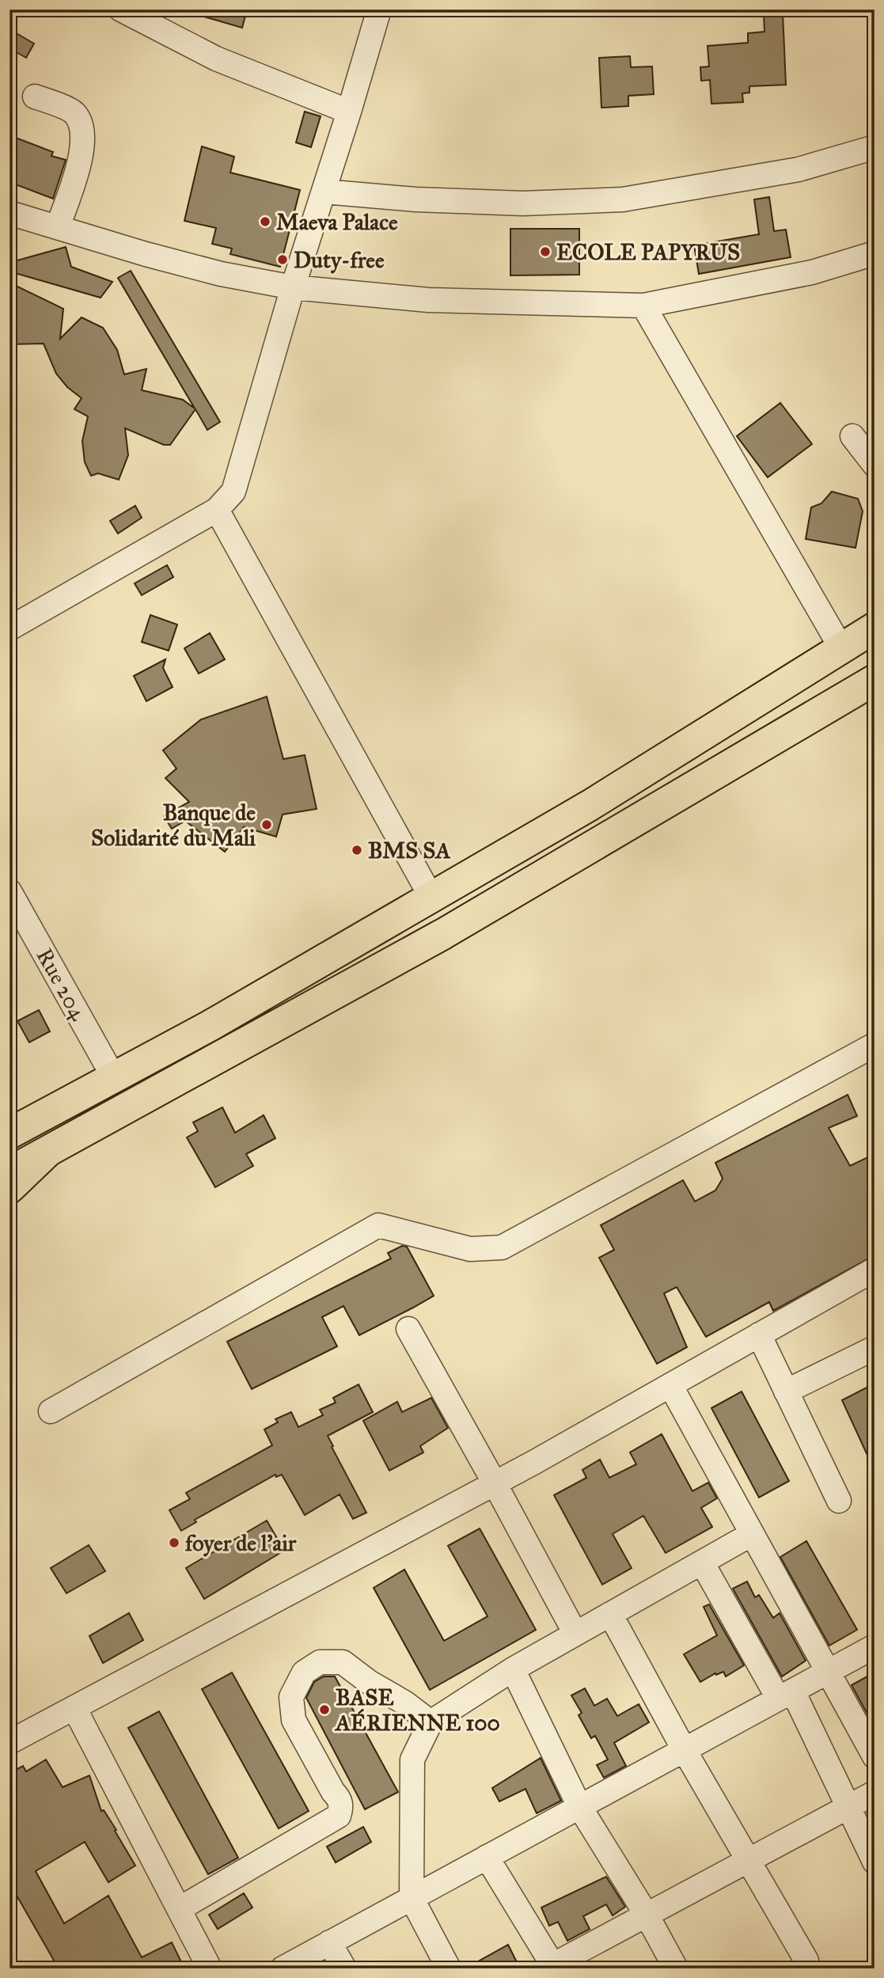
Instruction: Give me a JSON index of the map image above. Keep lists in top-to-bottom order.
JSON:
{
  "streets": {
    "street": ["Rue 204"]
  },
  "places": [
    "Maeva Palace",
    "ECOLE PAPYRUS",
    "Duty-free",
    "Banque de Solidarité du Mali",
    "BMS SA",
    "foyer de l'air",
    "BASE AÉRIENNE 100"
  ]
}
